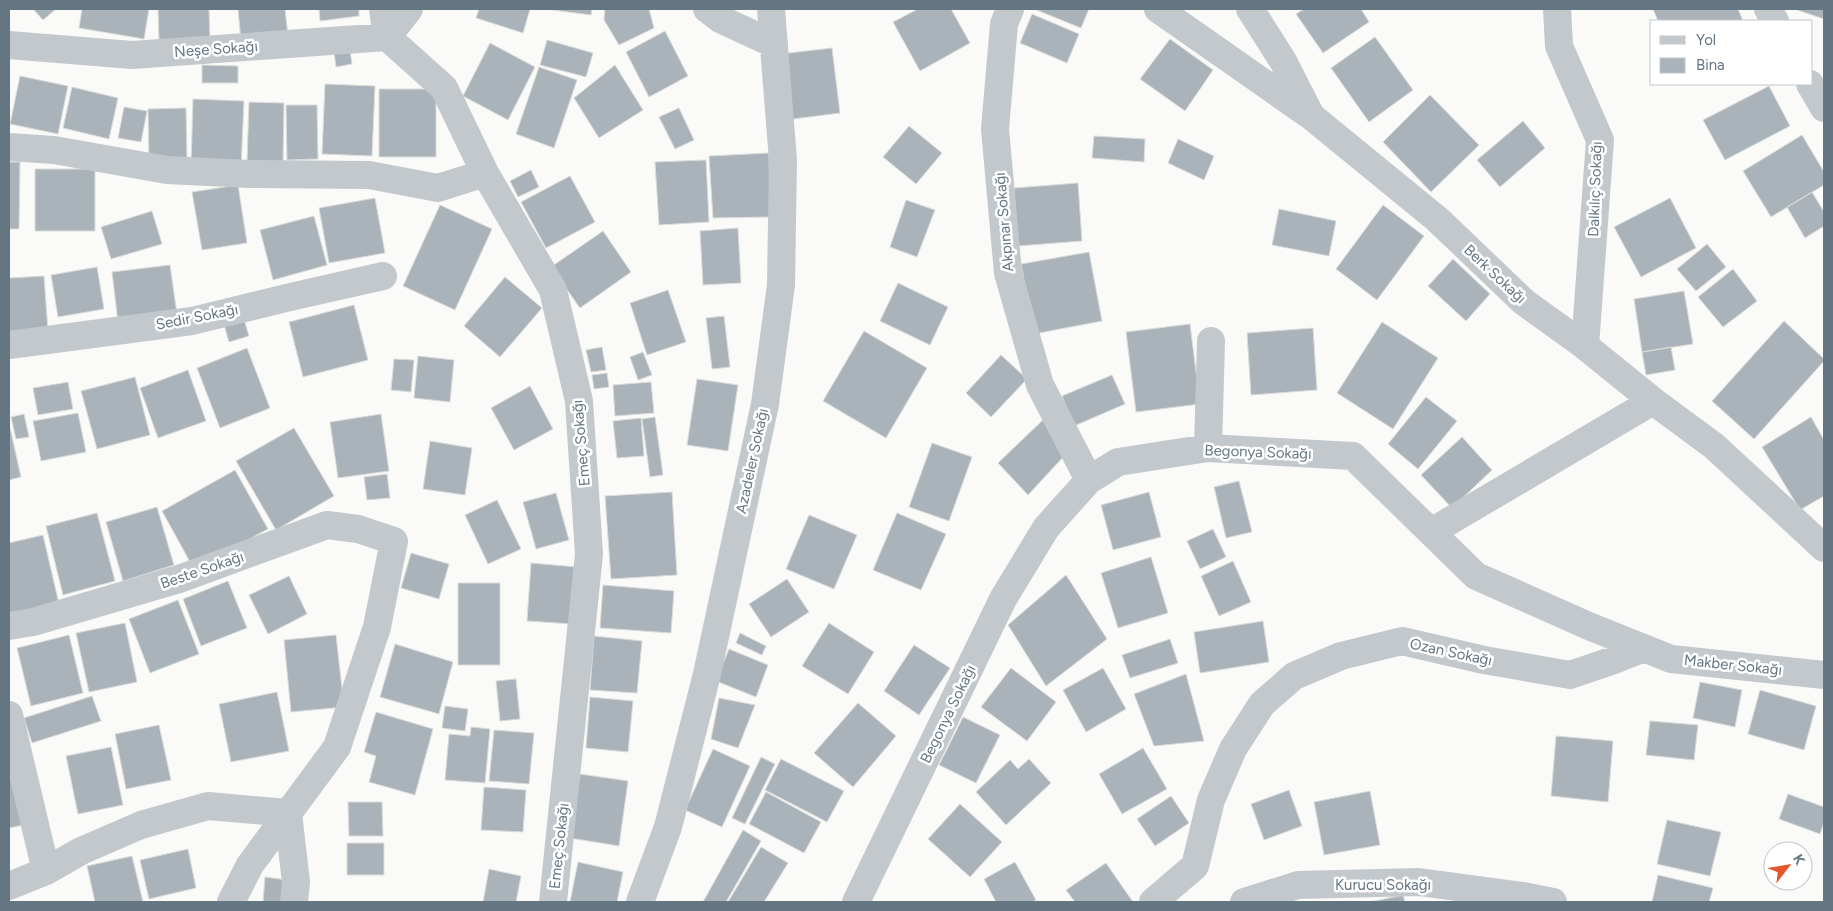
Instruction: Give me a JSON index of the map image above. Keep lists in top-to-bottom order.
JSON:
{
  "streets": {
    "street": [
      "Neşe Sokağı",
      "Dalkılıç Sokağı",
      "Akpınar Sokağı",
      "Berk Sokağı",
      "Sedir Sokağı",
      "Emeç Sokağı",
      "Begonya Sokağı",
      "Azadeler Sokağı",
      "Beste Sokağı",
      "Ozan Sokağı",
      "Makber Sokağı",
      "Kurucu Sokağı"
    ]
  },
  "crossings": [
    ["Neşe Sokağı", "Emeç Sokağı"],
    ["Dalkılıç Sokağı", "Berk Sokağı"],
    ["Akpınar Sokağı", "Begonya Sokağı"],
    ["Begonya Sokağı", "Ozan Sokağı"],
    ["Begonya Sokağı", "Makber Sokağı"],
    ["Ozan Sokağı", "Makber Sokağı"]
  ],
  "legend": ["Yol", "Bina"],
  "north": "top right"
}
